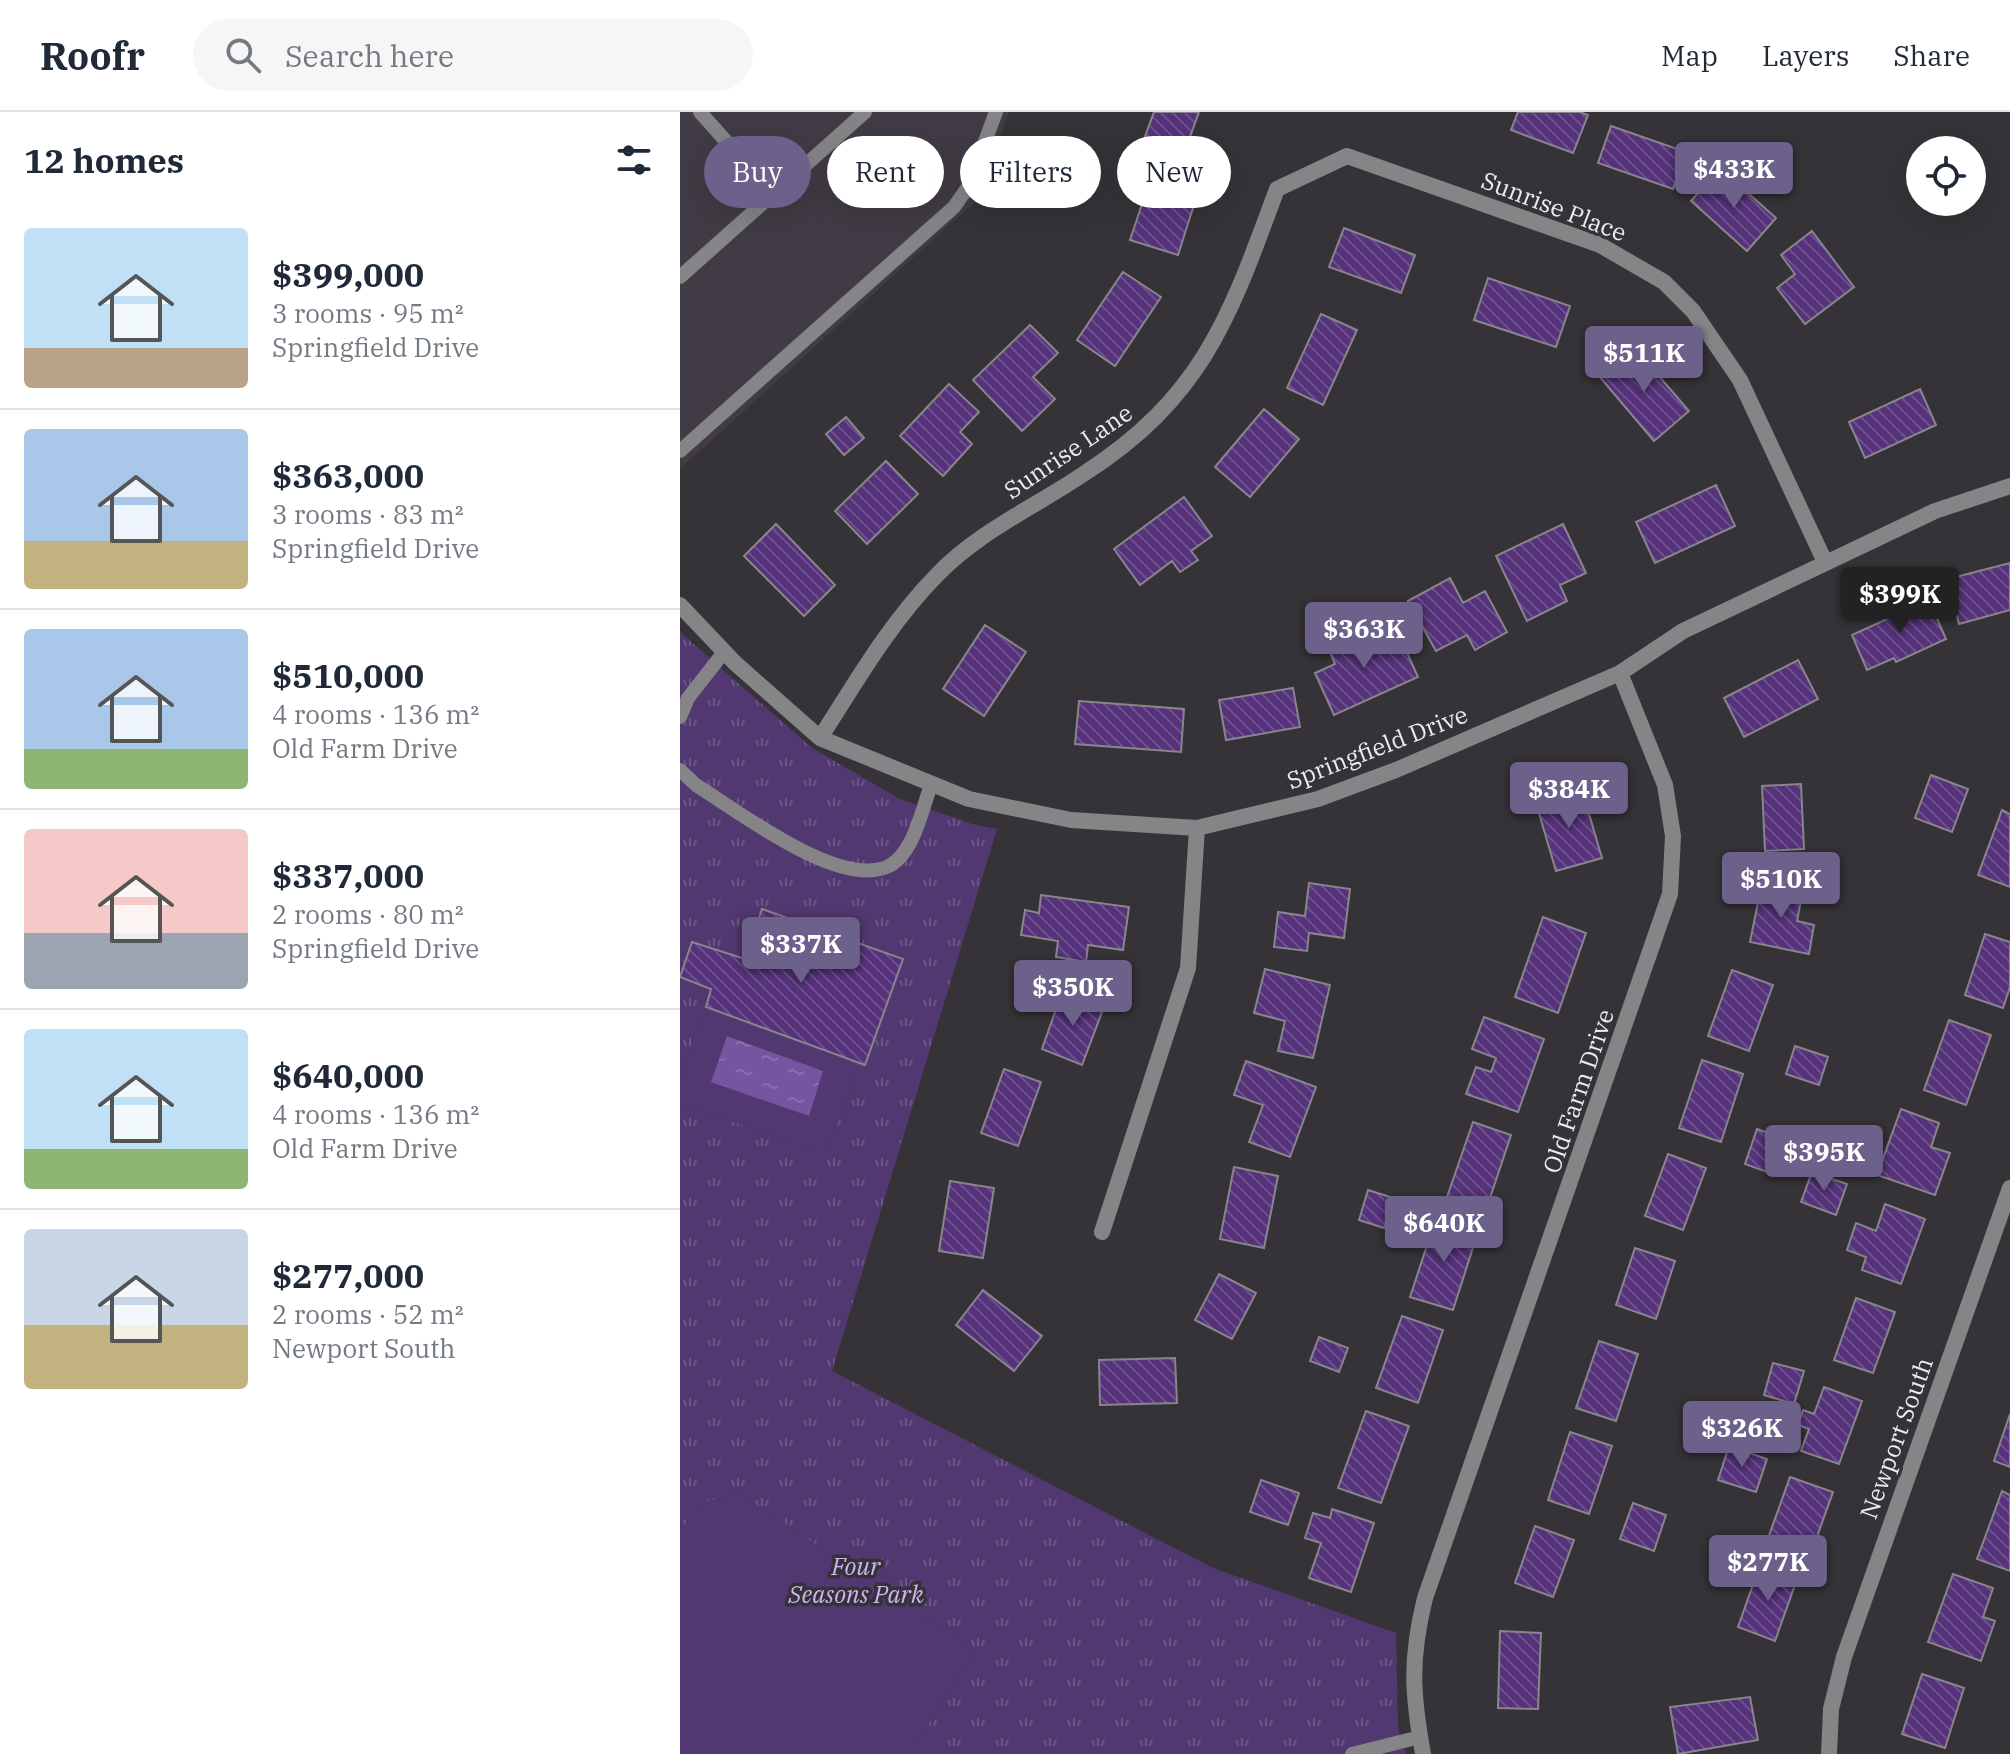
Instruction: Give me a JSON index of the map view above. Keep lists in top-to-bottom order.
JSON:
{
  "streets": {
    "street": [
      "Sunrise Place",
      "Sunrise Lane",
      "Springfield Drive",
      "Old Farm Drive",
      "Newport South"
    ]
  },
  "crossings": [
    ["Sunrise Place", "Sunrise Lane"],
    ["Sunrise Place", "Springfield Drive"],
    ["Sunrise Lane", "Springfield Drive"],
    ["Springfield Drive", "Old Farm Drive"]
  ],
  "parks": ["Four Seasons Park"],
  "page": {
    "header": "Roofr",
    "search": "Search here",
    "nav": ["Map", "Layers", "Share"],
    "heading": "12 homes",
    "chip": [
      "Buy",
      "Rent",
      "Filters",
      "New"
    ],
    "price": [
      "$433K",
      "$511K",
      "$399K",
      "$363K",
      "$384K",
      "$510K",
      "$337K",
      "$350K",
      "$395K",
      "$640K",
      "$326K",
      "$277K"
    ],
    "list": [
      {
        "name": "$399,000",
        "note": "3 rooms · 95 m² · Springfield Drive"
      },
      {
        "name": "$363,000",
        "note": "3 rooms · 83 m² · Springfield Drive"
      },
      {
        "name": "$510,000",
        "note": "4 rooms · 136 m² · Old Farm Drive"
      },
      {
        "name": "$337,000",
        "note": "2 rooms · 80 m² · Springfield Drive"
      },
      {
        "name": "$640,000",
        "note": "4 rooms · 136 m² · Old Farm Drive"
      },
      {
        "name": "$277,000",
        "note": "2 rooms · 52 m² · Newport South"
      }
    ]
  }
}
